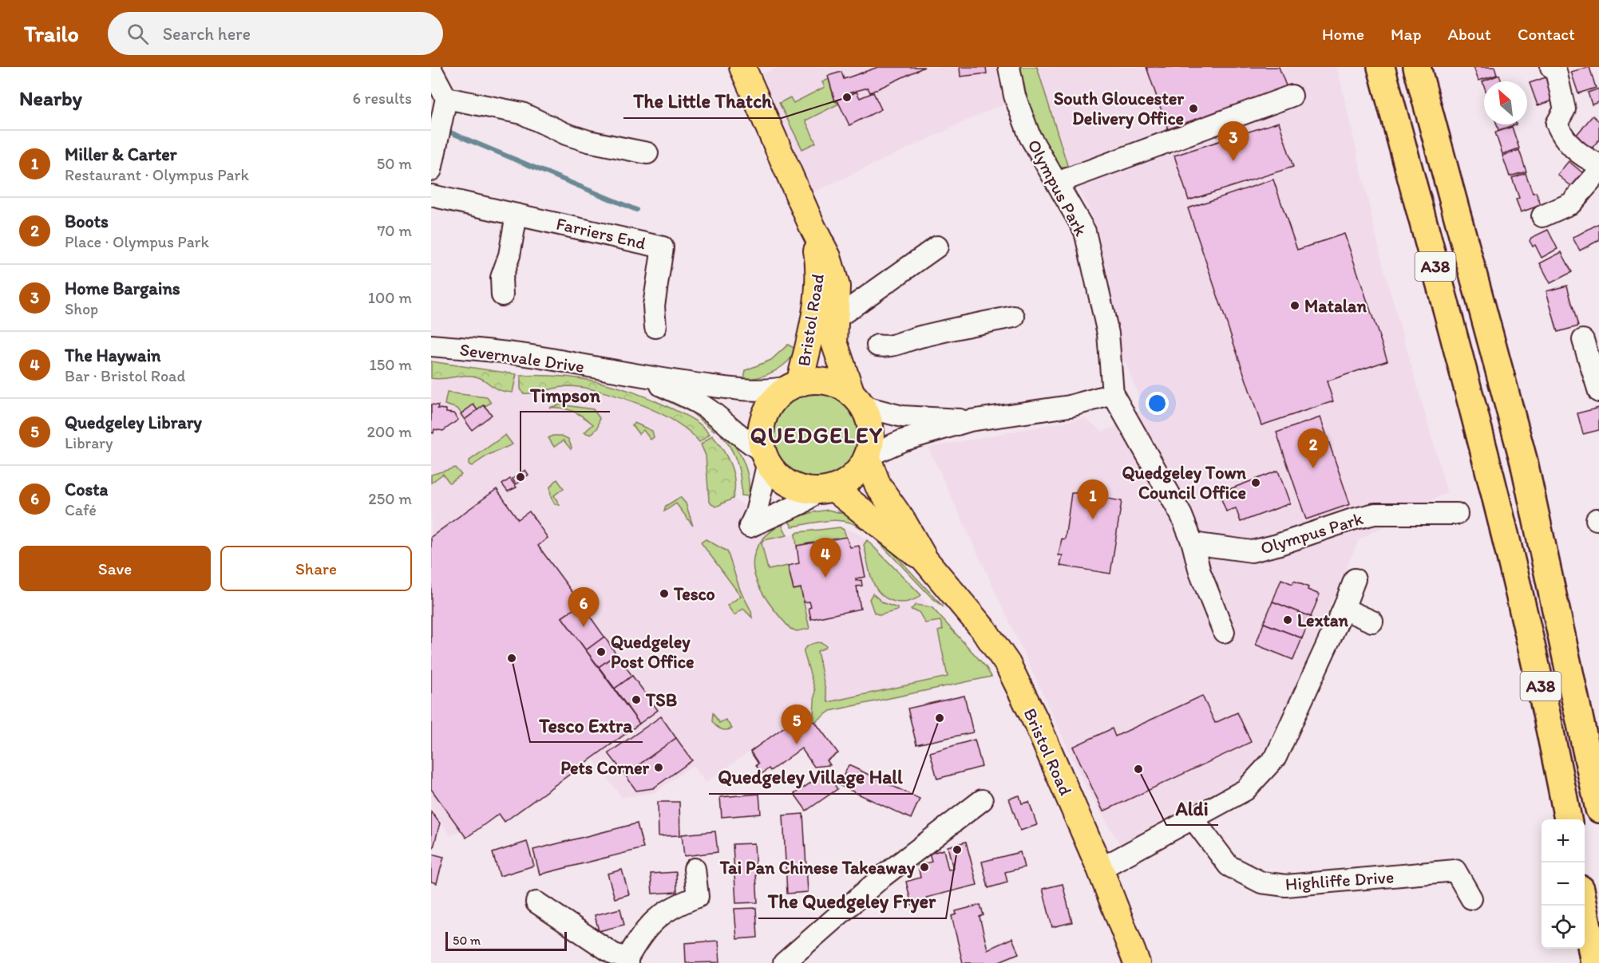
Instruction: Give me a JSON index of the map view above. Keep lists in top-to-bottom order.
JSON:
{
  "streets": {
    "highway": ["A38"],
    "main road": ["Bristol Road"],
    "street": [
      "Olympus Park",
      "Farriers End",
      "Severnvale Drive",
      "Highliffe Drive"
    ]
  },
  "crossings": [
    ["Bristol Road", "Severnvale Drive"]
  ],
  "districts": ["QUEDGELEY"],
  "places": [
    "The Little Thatch",
    "South Gloucester Delivery Office",
    "Matalan",
    "Timpson",
    "Quedgeley Town Council Office",
    "Tesco",
    "Lextan",
    "Quedgeley Post Office",
    "Tesco Extra",
    "TSB",
    "Quedgeley Village Hall",
    "Pets Corner",
    "Aldi",
    "The Quedgeley Fryer",
    "Tai Pan Chinese Takeaway"
  ],
  "scale_bar": "50 m",
  "north": "top left",
  "page": {
    "header": "Trailo",
    "search": "Search here",
    "nav": [
      "Home",
      "Map",
      "About",
      "Contact"
    ],
    "heading": ["Nearby", "6 results"],
    "pins": [
      "3",
      "2",
      "1",
      "4",
      "6",
      "5"
    ],
    "list": [
      {
        "mark": "1",
        "name": "Miller & Carter",
        "note": "Restaurant · Olympus Park",
        "value": "50 m"
      },
      {
        "mark": "2",
        "name": "Boots",
        "note": "Place · Olympus Park",
        "value": "70 m"
      },
      {
        "mark": "3",
        "name": "Home Bargains",
        "note": "Shop",
        "value": "100 m"
      },
      {
        "mark": "4",
        "name": "The Haywain",
        "note": "Bar · Bristol Road",
        "value": "150 m"
      },
      {
        "mark": "5",
        "name": "Quedgeley Library",
        "note": "Library",
        "value": "200 m"
      },
      {
        "mark": "6",
        "name": "Costa",
        "note": "Café",
        "value": "250 m"
      }
    ],
    "buttons": ["Save", "Share"],
    "map_buttons": ["+", "−"],
    "scale": "50 m"
  }
}
